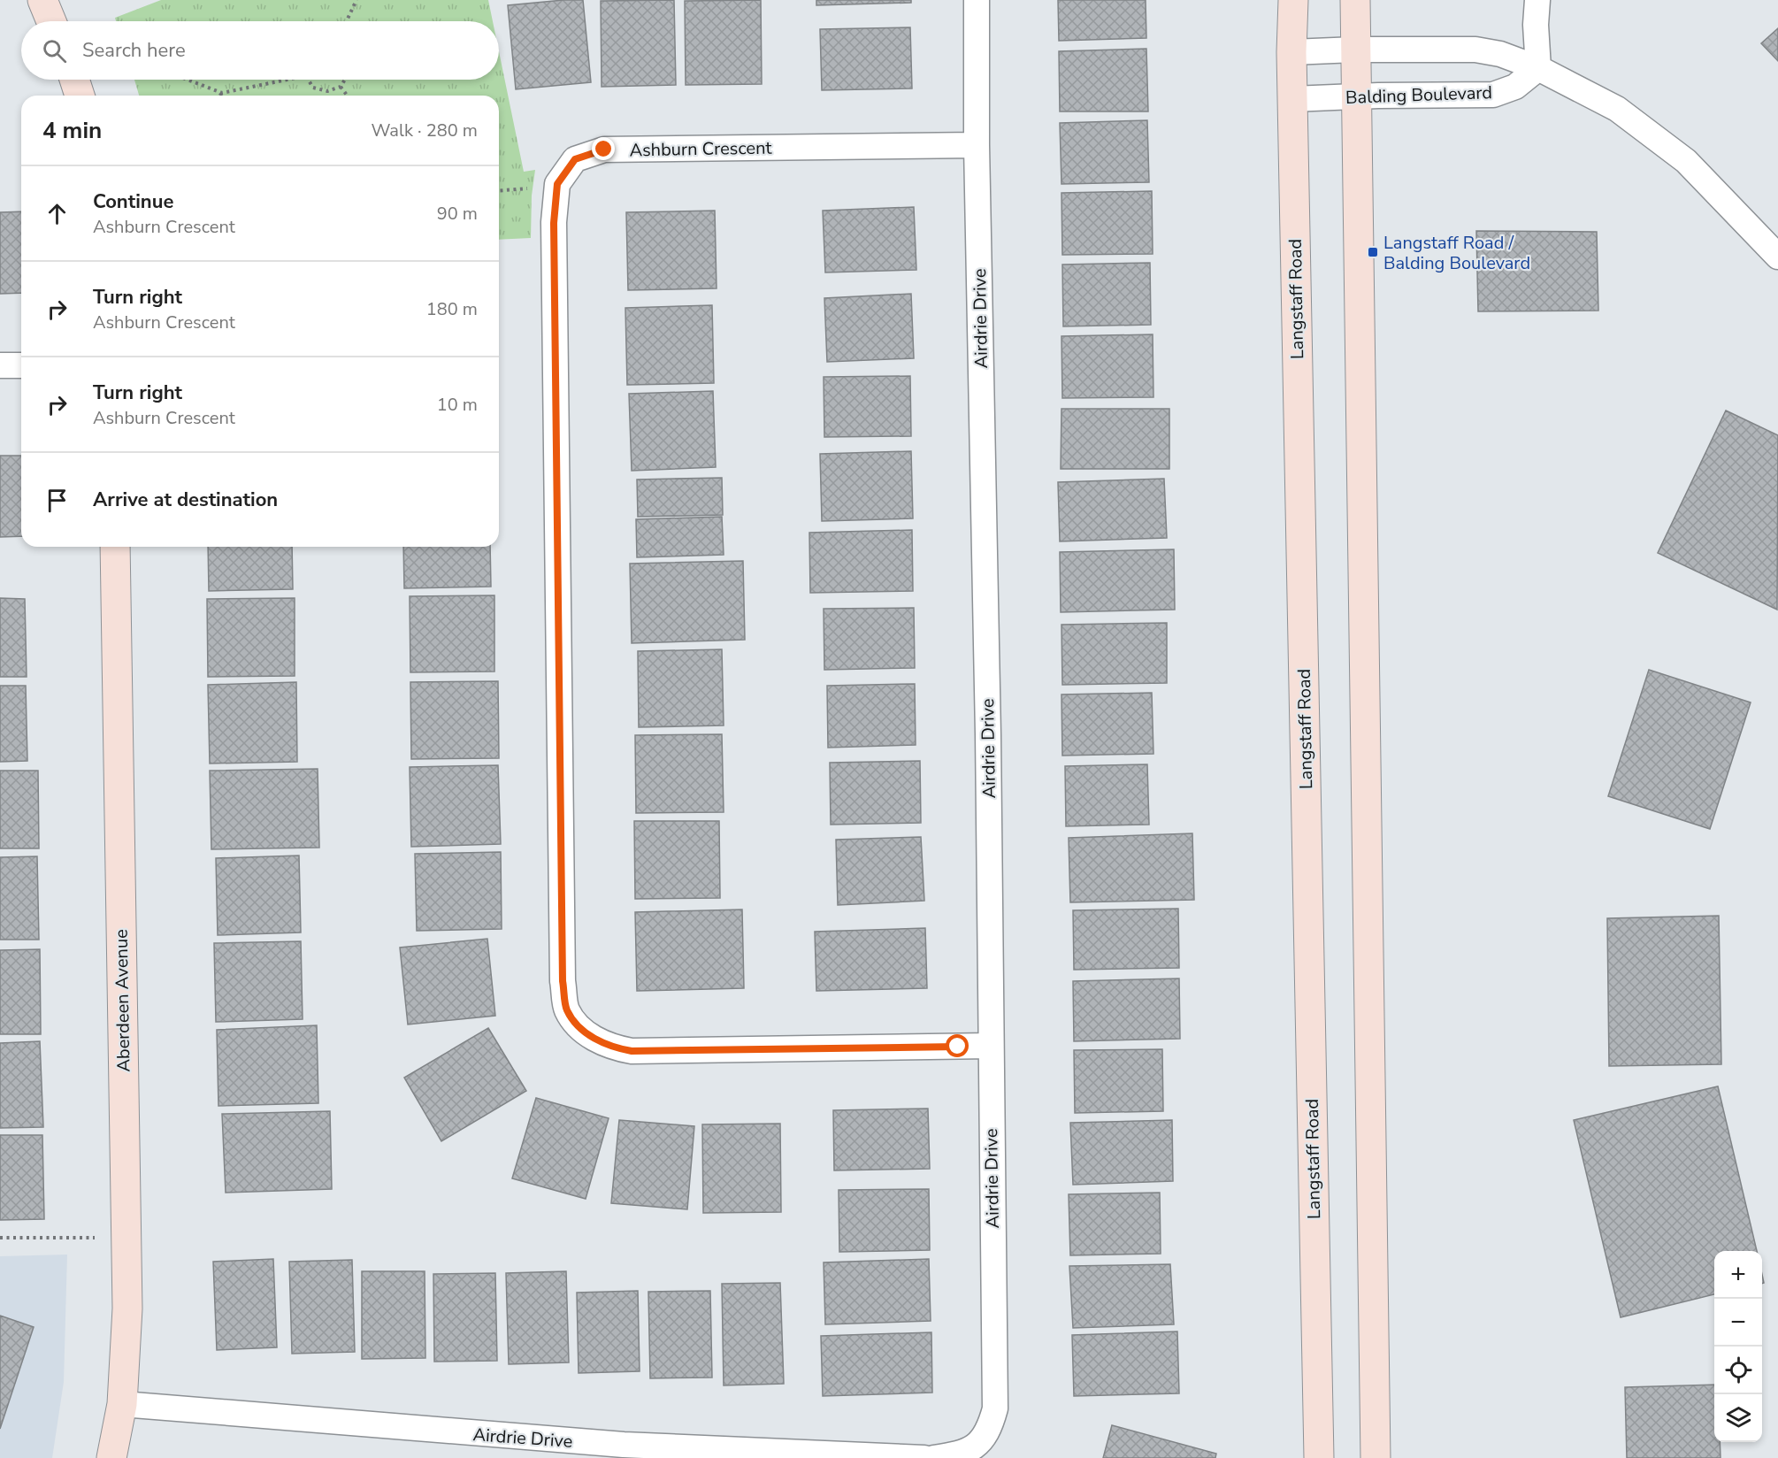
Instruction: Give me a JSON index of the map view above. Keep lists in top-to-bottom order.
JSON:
{
  "streets": {
    "main road": ["Langstaff Road", "Aberdeen Avenue"],
    "street": ["Balding Boulevard", "Ashburn Crescent", "Airdrie Drive"]
  },
  "crossings": [
    ["Balding Boulevard", "Langstaff Road"],
    ["Ashburn Crescent", "Airdrie Drive"],
    ["Airdrie Drive", "Aberdeen Avenue"]
  ],
  "places": {
    "transit": ["Langstaff Road / Balding Boulevard"]
  },
  "page": {
    "search": "Search here",
    "heading": ["4 min", "Walk · 280 m"],
    "list": [
      ["Continue", "Ashburn Crescent", "90 m"],
      ["Turn right", "Ashburn Crescent", "180 m"],
      ["Turn right", "Ashburn Crescent", "10 m"],
      "Arrive at destination"
    ],
    "map_buttons": ["+", "−"]
  }
}
